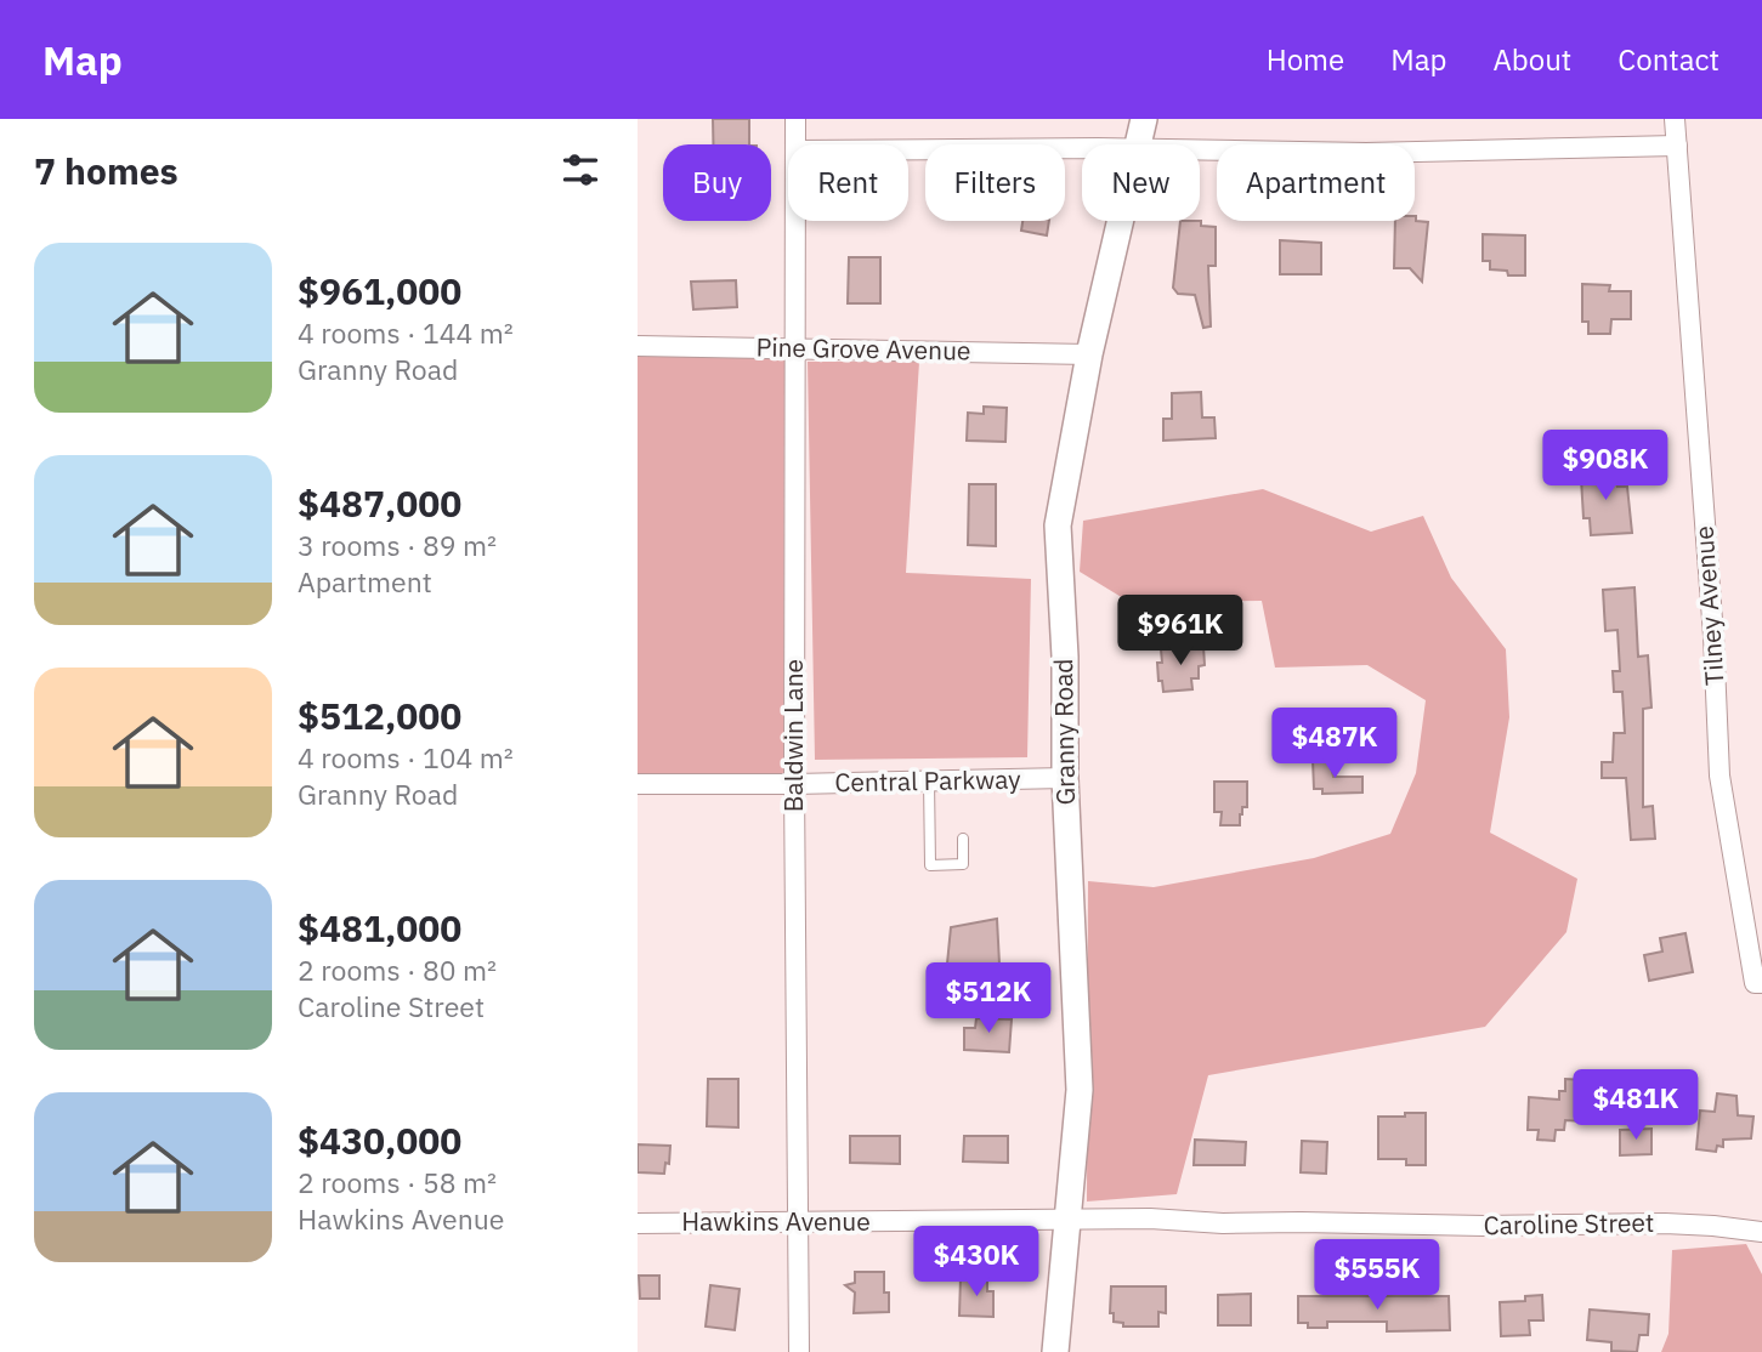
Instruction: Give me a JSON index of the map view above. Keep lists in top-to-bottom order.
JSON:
{
  "streets": {
    "street": [
      "Pine Grove Avenue",
      "Tilney Avenue",
      "Granny Road",
      "Baldwin Lane",
      "Central Parkway",
      "Hawkins Avenue",
      "Caroline Street"
    ]
  },
  "crossings": [
    ["Pine Grove Avenue", "Granny Road"],
    ["Pine Grove Avenue", "Baldwin Lane"],
    ["Granny Road", "Central Parkway"],
    ["Granny Road", "Hawkins Avenue"],
    ["Granny Road", "Caroline Street"],
    ["Baldwin Lane", "Central Parkway"],
    ["Baldwin Lane", "Hawkins Avenue"],
    ["Hawkins Avenue", "Caroline Street"]
  ],
  "page": {
    "header": "Map",
    "nav": [
      "Home",
      "Map",
      "About",
      "Contact"
    ],
    "heading": "7 homes",
    "chip": [
      "Buy",
      "Rent",
      "Filters",
      "New",
      "Apartment"
    ],
    "list": [
      {
        "name": "$961,000",
        "note": "4 rooms · 144 m² · Granny Road"
      },
      {
        "name": "$487,000",
        "note": "3 rooms · 89 m² · Apartment"
      },
      {
        "name": "$512,000",
        "note": "4 rooms · 104 m² · Granny Road"
      },
      {
        "name": "$481,000",
        "note": "2 rooms · 80 m² · Caroline Street"
      },
      {
        "name": "$430,000",
        "note": "2 rooms · 58 m² · Hawkins Avenue"
      }
    ],
    "price": [
      "$908K",
      "$961K",
      "$487K",
      "$512K",
      "$481K",
      "$430K",
      "$555K"
    ]
  }
}
